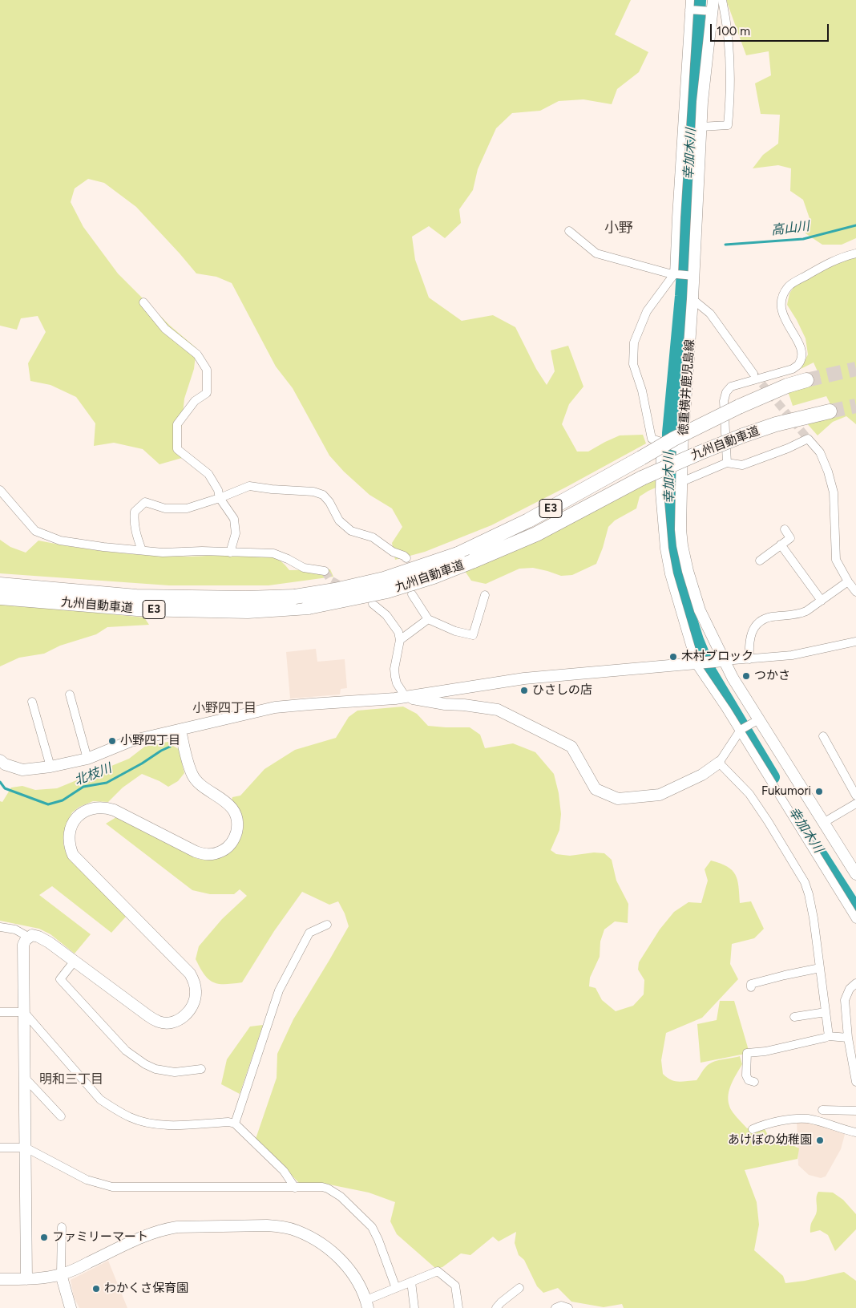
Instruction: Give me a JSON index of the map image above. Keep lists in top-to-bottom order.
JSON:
{
  "streets": {
    "highway": ["九州自動車道", "E3"],
    "street": ["徳重横井鹿児島線"]
  },
  "districts": ["小野", "小野四丁目", "明和三丁目"],
  "water": ["幸加木川", "高山川", "北枝川"],
  "places": [
    "木村ブロック",
    "つかさ",
    "ひさしの店",
    "小野四丁目",
    "Fukumori",
    "あけぼの幼稚園",
    "ファミリーマート",
    "わかくさ保育園"
  ],
  "scale_bar": "100 m"
}
